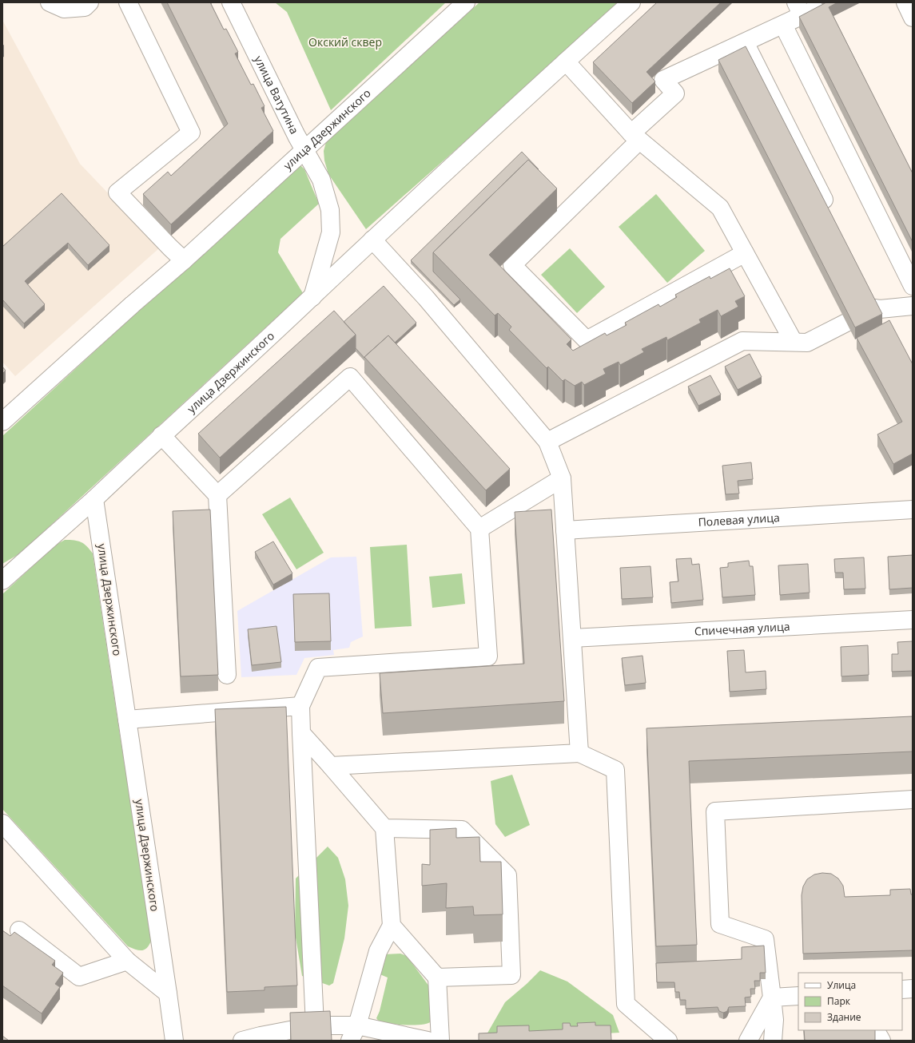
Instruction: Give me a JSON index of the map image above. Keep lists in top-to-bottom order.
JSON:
{
  "streets": {
    "street": [
      "улица Ватутина",
      "улица Дзержинского",
      "Полевая улица",
      "Спичечная улица"
    ]
  },
  "crossings": [
    ["улица Ватутина", "улица Дзержинского"]
  ],
  "parks": ["Окский сквер"],
  "legend": ["Улица", "Парк", "Здание"]
}
